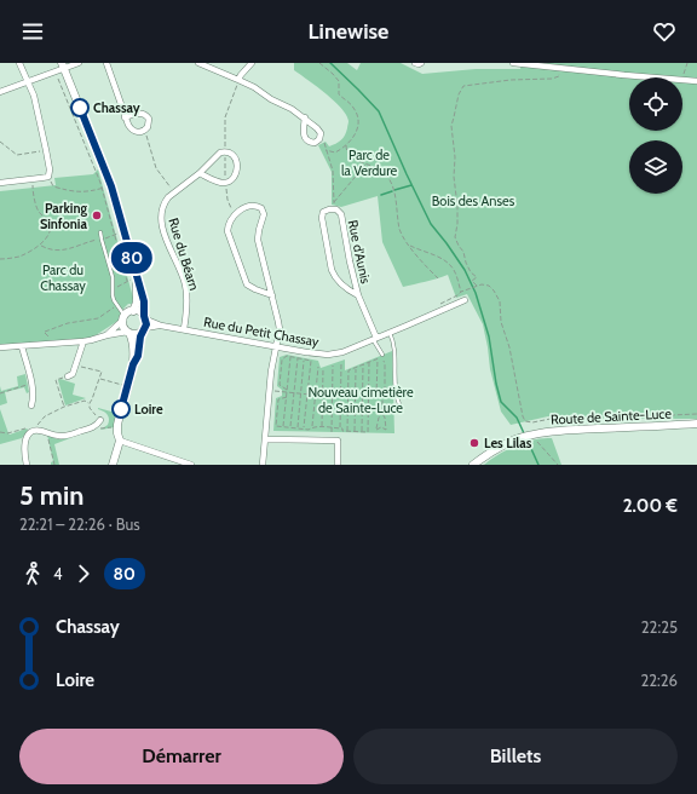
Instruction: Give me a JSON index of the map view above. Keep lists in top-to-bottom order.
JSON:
{
  "streets": {
    "street": [
      "Rue d'Aunis",
      "Rue du Béarn",
      "Rue du Petit Chassay",
      "Route de Sainte-Luce"
    ]
  },
  "crossings": [
    ["Rue d'Aunis", "Rue du Petit Chassay"],
    ["Rue du Béarn", "Rue du Petit Chassay"]
  ],
  "parks": [
    "Parc de la Verdure",
    "Bois des Anses",
    "Parc du Chassay",
    "Nouveau cimetière de Sainte-Luce"
  ],
  "places": [
    "Chassay",
    "Parking Sinfonia",
    "Loire",
    "Les Lilas"
  ],
  "lines": ["bus line 80"],
  "page": {
    "header": "Linewise",
    "on_map": "80",
    "heading": ["5 min", "22:21 – 22:26 · Bus", "2.00 €"],
    "legs": ["4", "80"],
    "list": [
      {
        "name": "Chassay",
        "value": "22:25"
      },
      {
        "name": "Loire",
        "value": "22:26"
      }
    ],
    "buttons": ["Démarrer", "Billets"]
  }
}
